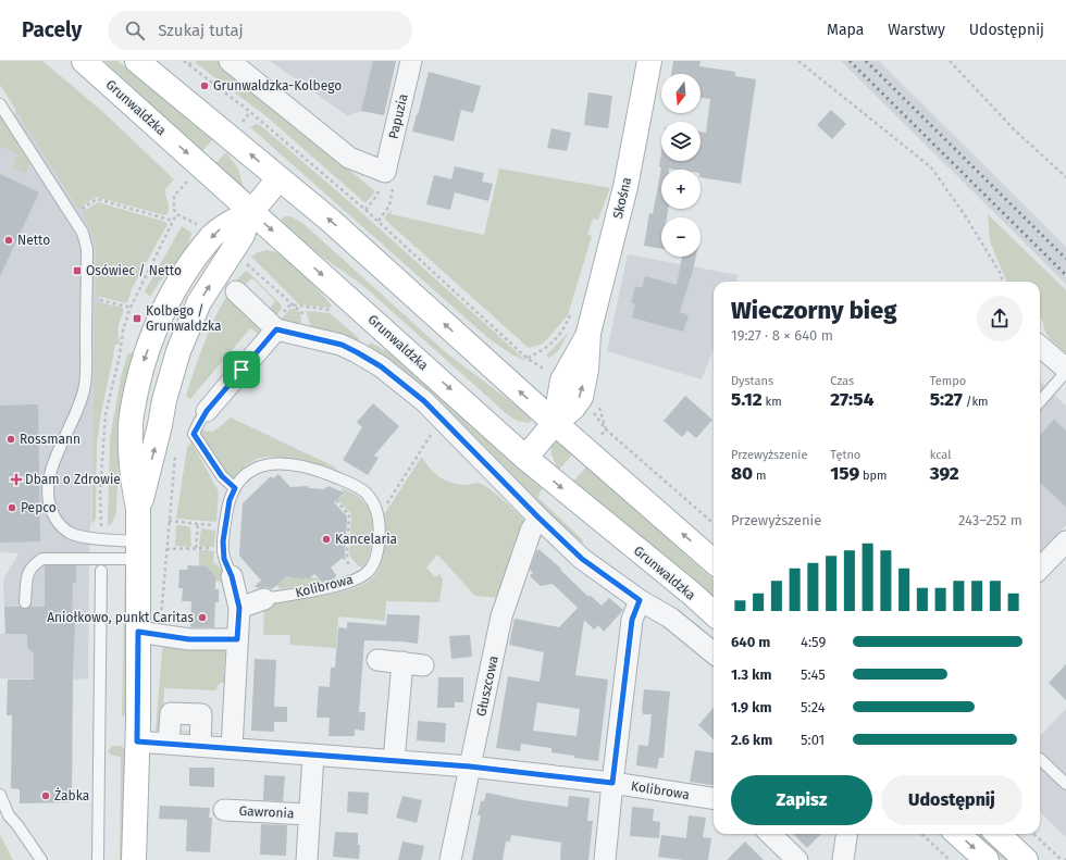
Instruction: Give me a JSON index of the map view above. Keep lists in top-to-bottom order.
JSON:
{
  "streets": {
    "main road": ["Grunwaldzka", "Skośna"],
    "street": [
      "Papuzia",
      "Kolibrowa",
      "Głuszcowa",
      "Gawronia"
    ]
  },
  "crossings": [
    ["Grunwaldzka", "Skośna"],
    ["Grunwaldzka", "Głuszcowa"],
    ["Kolibrowa", "Głuszcowa"],
    ["Kolibrowa", "Gawronia"]
  ],
  "places": {
    "other": [
      "Grunwaldzka-Kolbego",
      "Netto",
      "Rossmann",
      "Pepco",
      "Kancelaria",
      "Aniołkowo, punkt Caritas",
      "Żabka"
    ],
    "transit": ["Osówiec / Netto", "Kolbego / Grunwaldzka"],
    "health": ["Dbam o Zdrowie"]
  },
  "north": "bottom",
  "page": {
    "header": "Pacely",
    "search": "Szukaj tutaj",
    "nav": ["Mapa", "Warstwy", "Udostępnij"],
    "map_buttons": ["+", "−"],
    "heading": ["Wieczorny bieg", "19:27 · 8 × 640 m"],
    "stats": [
      ["Dystans", "5.12 km"],
      ["Czas", "27:54"],
      ["Tempo", "5:27 /km"],
      ["Przewyższenie", "80 m"],
      ["Tętno", "159 bpm"],
      ["kcal", "392"]
    ],
    "chart": ["Przewyższenie", "243–252 m"],
    "list": [
      {
        "name": "640 m",
        "note": "4:59"
      },
      {
        "name": "1.3 km",
        "note": "5:45"
      },
      {
        "name": "1.9 km",
        "note": "5:24"
      },
      {
        "name": "2.6 km",
        "note": "5:01"
      }
    ],
    "buttons": ["Zapisz", "Udostępnij"]
  }
}
